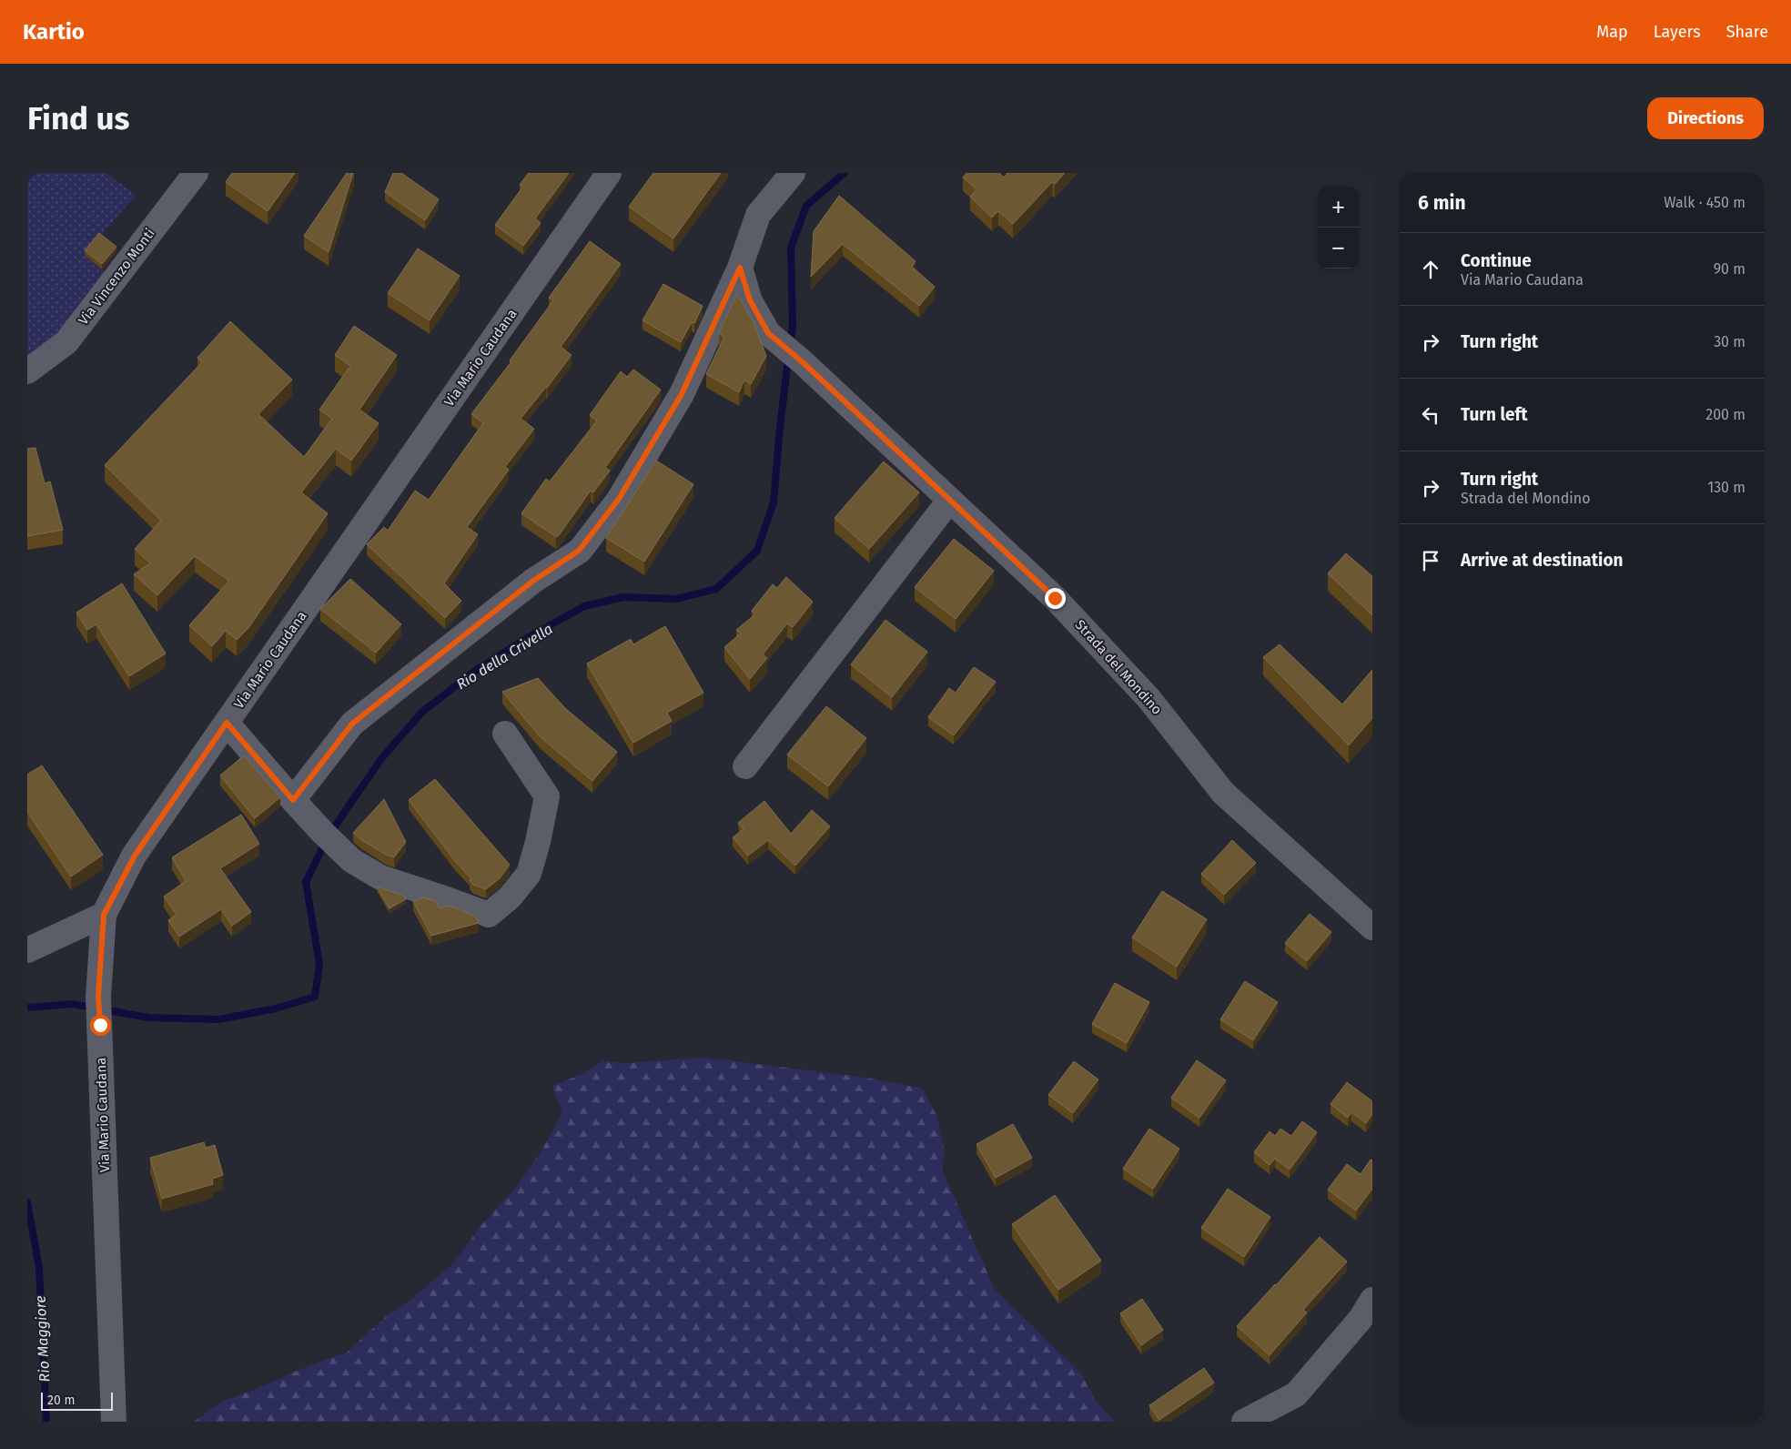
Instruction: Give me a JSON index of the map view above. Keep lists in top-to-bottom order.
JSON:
{
  "streets": {
    "street": ["Via Vincenzo Monti", "Via Mario Caudana", "Strada del Mondino"]
  },
  "water": ["Rio della Crivella", "Rio Maggiore"],
  "scale_bar": "20 m",
  "page": {
    "header": "Kartio",
    "nav": ["Map", "Layers", "Share"],
    "buttons": "Directions",
    "title": "Find us",
    "heading": ["6 min", "Walk · 450 m"],
    "map_buttons": ["+", "−"],
    "list": [
      ["Continue", "Via Mario Caudana", "90 m"],
      ["Turn right", "30 m"],
      ["Turn left", "200 m"],
      ["Turn right", "Strada del Mondino", "130 m"],
      "Arrive at destination"
    ],
    "scale": "20 m"
  }
}
